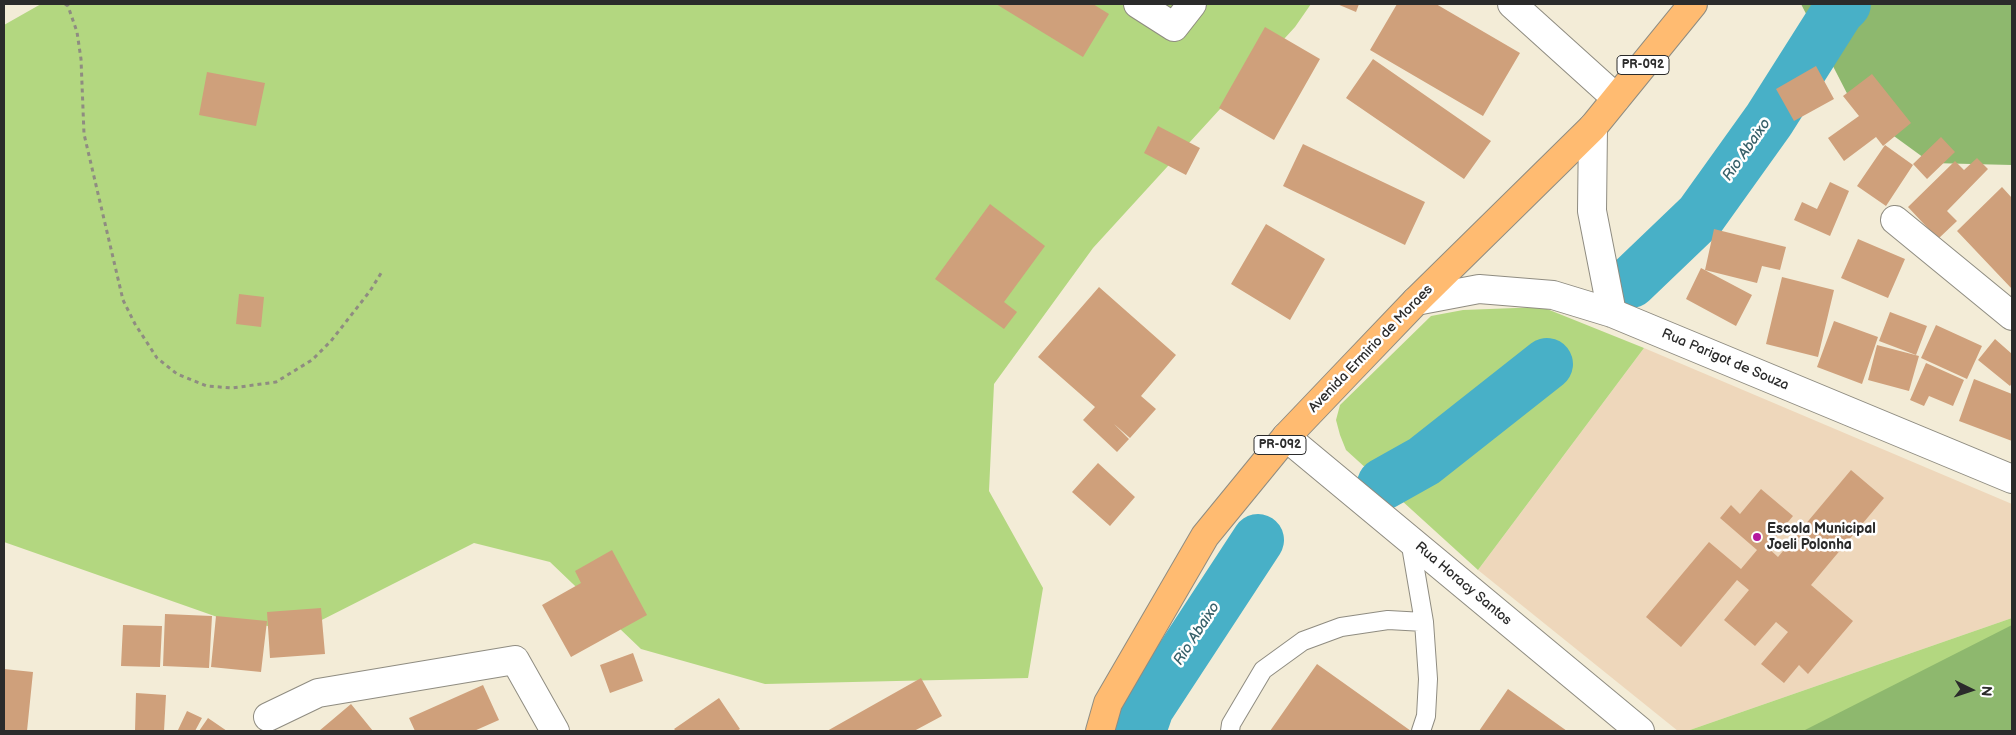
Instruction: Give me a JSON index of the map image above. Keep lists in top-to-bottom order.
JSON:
{
  "streets": {
    "main road": ["PR-092", "Avenida Ermirio de Moraes"],
    "street": ["Rua Parigot de Souza", "Rua Horacy Santos"]
  },
  "crossings": [
    ["Avenida Ermirio de Moraes", "Rua Parigot de Souza"],
    ["Avenida Ermirio de Moraes", "Rua Horacy Santos"]
  ],
  "water": ["Rio Abaixo"],
  "places": ["Escola Municipal Joeli Polonha"],
  "north": "right"
}
